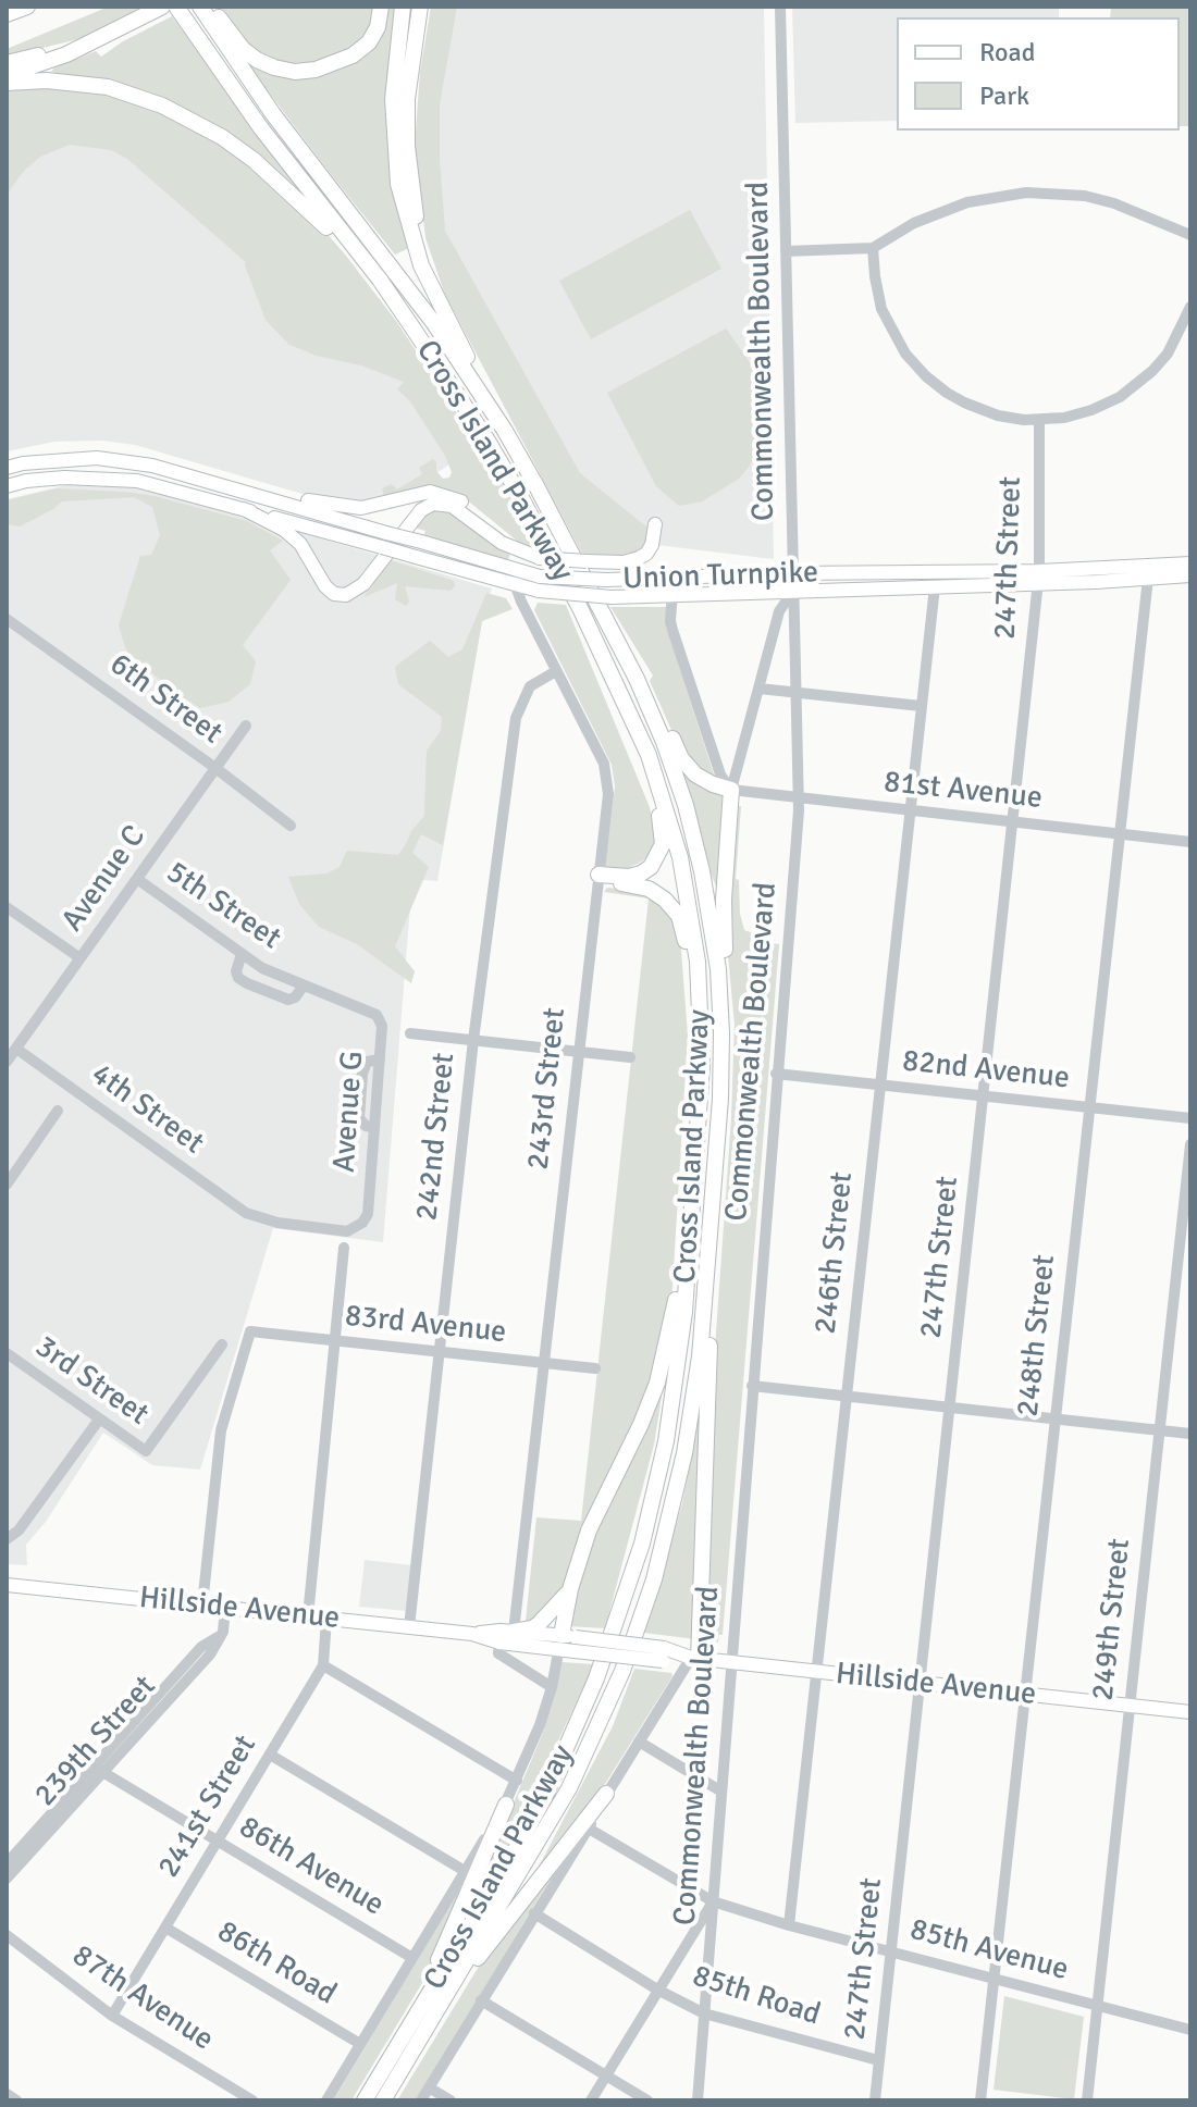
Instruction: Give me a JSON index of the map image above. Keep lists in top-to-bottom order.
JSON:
{
  "streets": {
    "highway": ["Cross Island Parkway"],
    "main road": ["Union Turnpike", "Hillside Avenue"],
    "street": [
      "Commonwealth Boulevard",
      "247th Street",
      "6th Street",
      "81st Avenue",
      "Avenue C",
      "5th Street",
      "82nd Avenue",
      "243rd Street",
      "4th Street",
      "Avenue G",
      "242nd Street",
      "246th Street",
      "83rd Avenue",
      "248th Street",
      "3rd Street",
      "249th Street",
      "239th Street",
      "241st Street",
      "86th Avenue",
      "85th Avenue",
      "86th Road",
      "85th Road",
      "87th Avenue"
    ]
  },
  "crossings": [
    ["Commonwealth Boulevard", "Union Turnpike"],
    ["Commonwealth Boulevard", "81st Avenue"],
    ["Commonwealth Boulevard", "82nd Avenue"],
    ["Commonwealth Boulevard", "Hillside Avenue"],
    ["Commonwealth Boulevard", "85th Avenue"],
    ["Commonwealth Boulevard", "85th Road"],
    ["Cross Island Parkway", "Hillside Avenue"],
    ["Cross Island Parkway", "86th Avenue"],
    ["Cross Island Parkway", "85th Avenue"],
    ["Cross Island Parkway", "86th Road"],
    ["Cross Island Parkway", "85th Road"],
    ["247th Street", "Union Turnpike"],
    ["247th Street", "81st Avenue"],
    ["247th Street", "82nd Avenue"],
    ["247th Street", "Hillside Avenue"],
    ["247th Street", "85th Avenue"],
    ["247th Street", "85th Road"],
    ["Union Turnpike", "243rd Street"],
    ["Union Turnpike", "246th Street"],
    ["Union Turnpike", "248th Street"],
    ["6th Street", "Avenue C"],
    ["81st Avenue", "246th Street"],
    ["81st Avenue", "248th Street"],
    ["Avenue C", "5th Street"],
    ["Avenue C", "4th Street"],
    ["5th Street", "Avenue G"],
    ["82nd Avenue", "246th Street"],
    ["82nd Avenue", "248th Street"],
    ["243rd Street", "242nd Street"],
    ["243rd Street", "83rd Avenue"],
    ["243rd Street", "Hillside Avenue"],
    ["4th Street", "Avenue G"],
    ["242nd Street", "83rd Avenue"],
    ["242nd Street", "Hillside Avenue"],
    ["246th Street", "Hillside Avenue"],
    ["246th Street", "85th Avenue"],
    ["83rd Avenue", "Hillside Avenue"],
    ["248th Street", "Hillside Avenue"],
    ["248th Street", "85th Avenue"],
    ["Hillside Avenue", "249th Street"],
    ["Hillside Avenue", "239th Street"],
    ["Hillside Avenue", "241st Street"],
    ["249th Street", "85th Avenue"],
    ["239th Street", "86th Avenue"],
    ["241st Street", "86th Avenue"],
    ["241st Street", "86th Road"],
    ["241st Street", "87th Avenue"]
  ],
  "legend": ["Road", "Park"]
}
